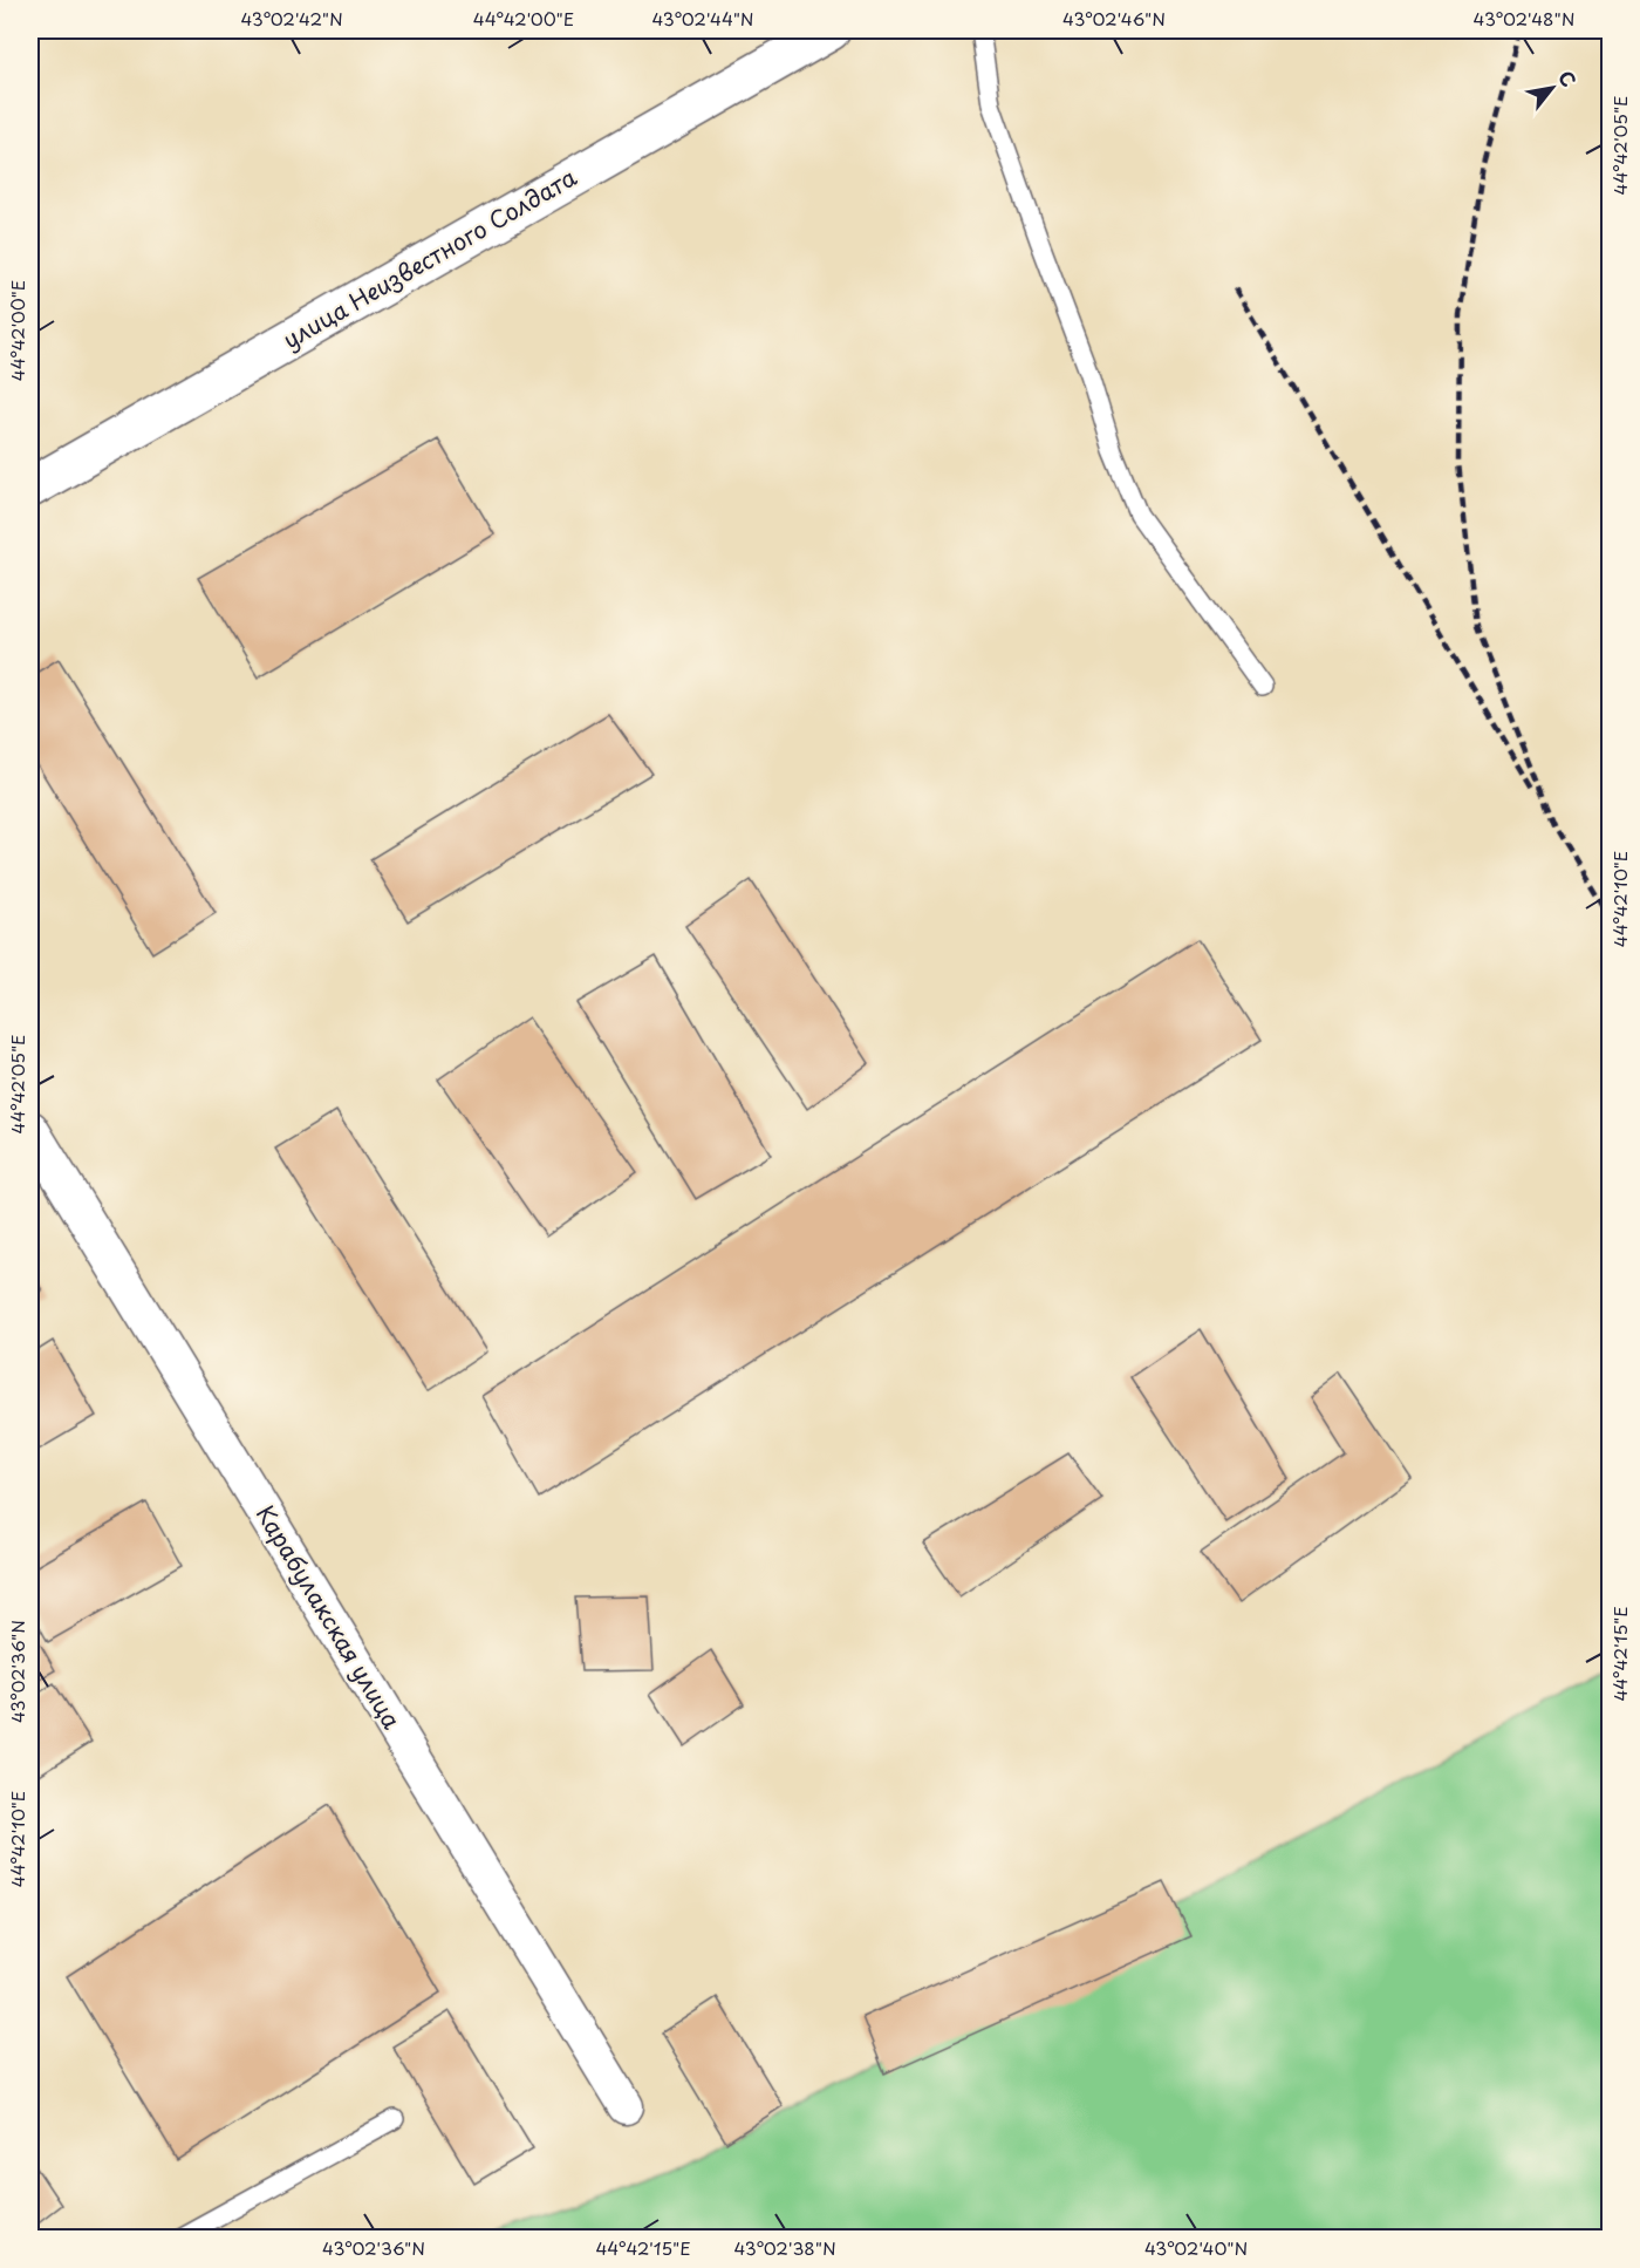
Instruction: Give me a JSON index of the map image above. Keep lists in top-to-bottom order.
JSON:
{
  "streets": {
    "street": ["улица Неизвестного Солдата", "Карабулакская улица"]
  },
  "north": "top right",
  "coordinates": [
    "43°02'42\"N",
    "44°42'00\"E",
    "43°02'44\"N",
    "43°02'46\"N",
    "43°02'48\"N",
    "44°42'05\"E",
    "44°42'10\"E",
    "44°42'15\"E",
    "43°02'36\"N",
    "43°02'38\"N",
    "43°02'40\"N"
  ]
}
